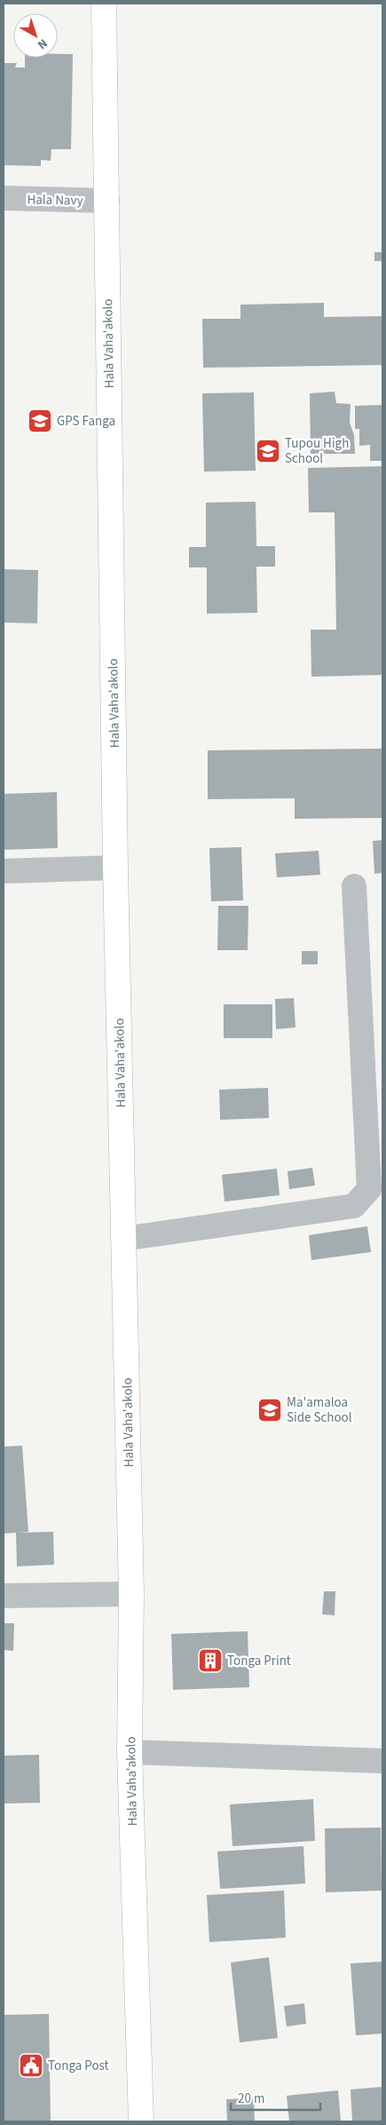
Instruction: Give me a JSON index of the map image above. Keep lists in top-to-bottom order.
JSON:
{
  "streets": {
    "main road": ["Hala Vaha'akolo"],
    "street": ["Hala Navy"]
  },
  "crossings": [
    ["Hala Navy", "Hala Vaha'akolo"]
  ],
  "places": {
    "school or university": ["GPS Fanga", "Tupou High School", "Ma'amaloa Side School"],
    "building": ["Tonga Print"],
    "public building": ["Tonga Post"]
  },
  "scale_bar": "20 m",
  "north": "bottom right"
}
